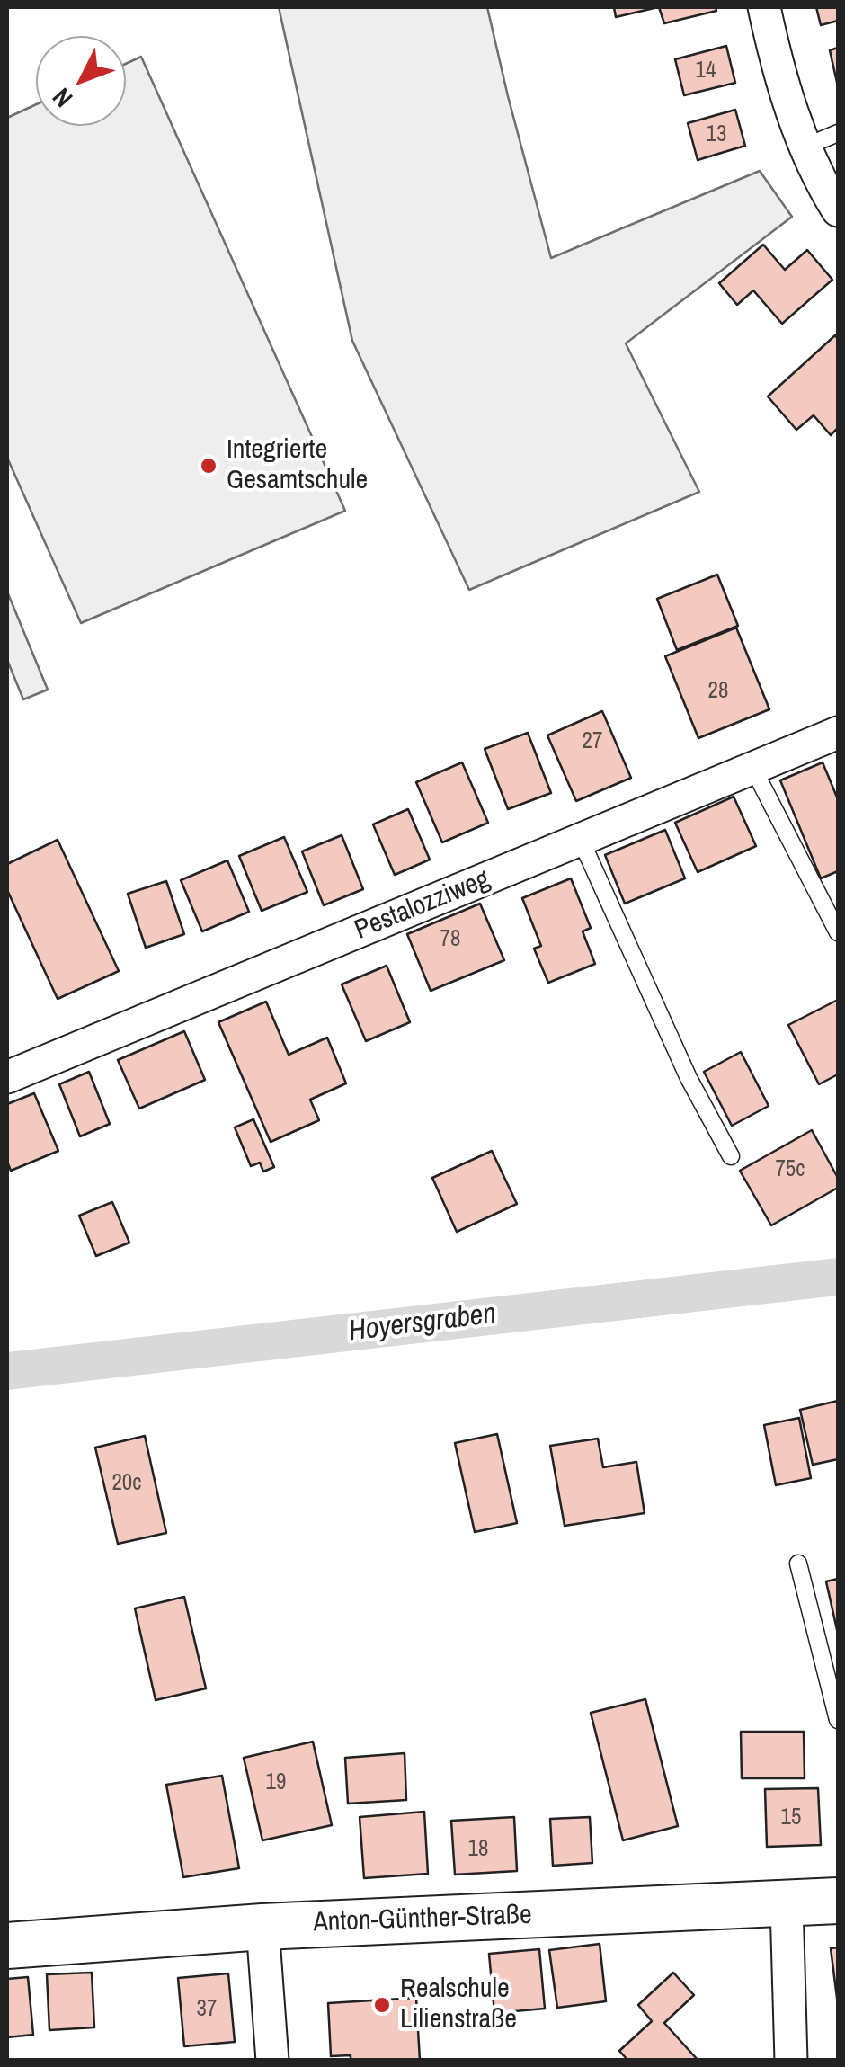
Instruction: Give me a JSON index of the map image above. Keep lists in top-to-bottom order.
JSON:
{
  "streets": {
    "main road": ["Anton-Günther-Straße"],
    "street": ["Pestalozziweg"]
  },
  "water": ["Hoyersgraben"],
  "places": ["Integrierte Gesamtschule", "Realschule Lilienstraße"],
  "house_numbers": [
    "14",
    "13",
    "28",
    "27",
    "78",
    "75c",
    "20c",
    "19",
    "15",
    "18",
    "37"
  ],
  "north": "bottom left"
}
